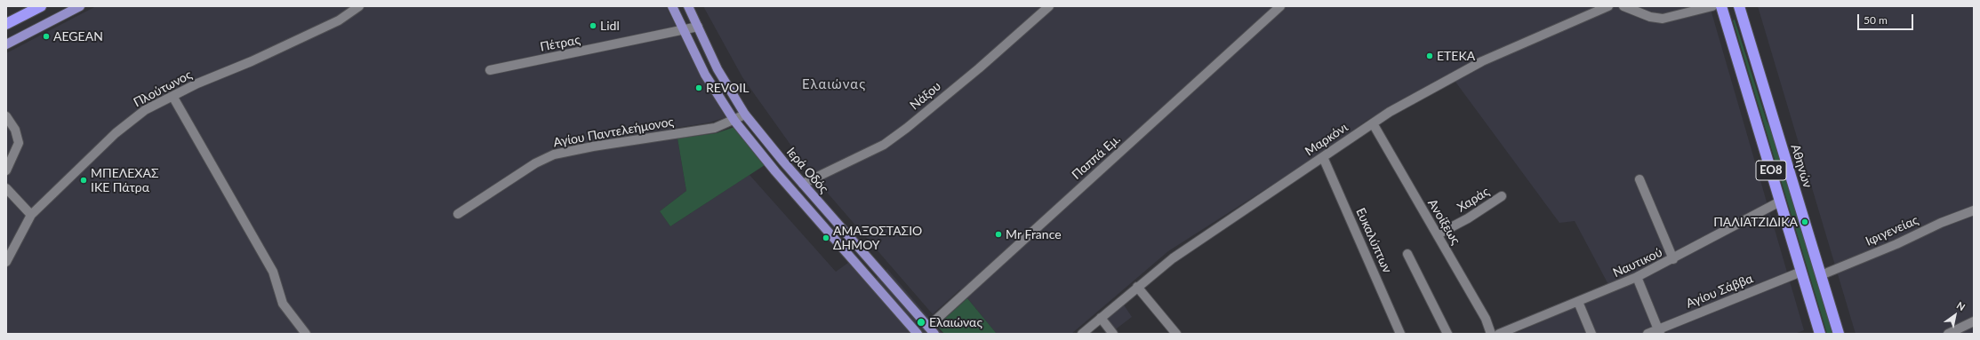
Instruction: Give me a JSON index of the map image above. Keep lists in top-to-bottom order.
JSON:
{
  "streets": {
    "highway": ["Αθηνών", "ΕΟ8"],
    "main road": ["Ιερά Οδός"],
    "street": [
      "Πέτρας",
      "Πλούτωνος",
      "Νάξου",
      "Αγίου Παντελεήμονος",
      "Μαρκόνι",
      "Παππά Εμ.",
      "Χαράς",
      "Ανοίξεως",
      "Ιφιγενείας",
      "Ευκαλύπτων",
      "Ναυτικού",
      "Αγίου Σάββα"
    ]
  },
  "crossings": [
    ["Πέτρας", "Ιερά Οδός"],
    ["Νάξου", "Ιερά Οδός"],
    ["Αγίου Παντελεήμονος", "Ιερά Οδός"],
    ["Μαρκόνι", "Ανοίξεως"],
    ["Μαρκόνι", "Ευκαλύπτων"],
    ["Παππά Εμ.", "Ιερά Οδός"],
    ["Αθηνών", "Ιφιγενείας"],
    ["ΕΟ8", "Ναυτικού"],
    ["ΕΟ8", "Αγίου Σάββα"],
    ["Χαράς", "Ανοίξεως"]
  ],
  "districts": ["Ελαιώνας"],
  "places": [
    "Lidl",
    "AEGEAN",
    "ΕΤΕΚΑ",
    "REVOIL",
    "ΜΠΕΛΕΧΑΣ ΙΚΕ Πάτρα",
    "ΠΑΛΙΑΤΖΙΔΙΚΑ",
    "Mr France",
    "ΑΜΑΞΟΣΤΑΣΙΟ ΔΗΜΟΥ",
    "Ελαιώνας"
  ],
  "scale_bar": "50 m",
  "north": "top right"
}
